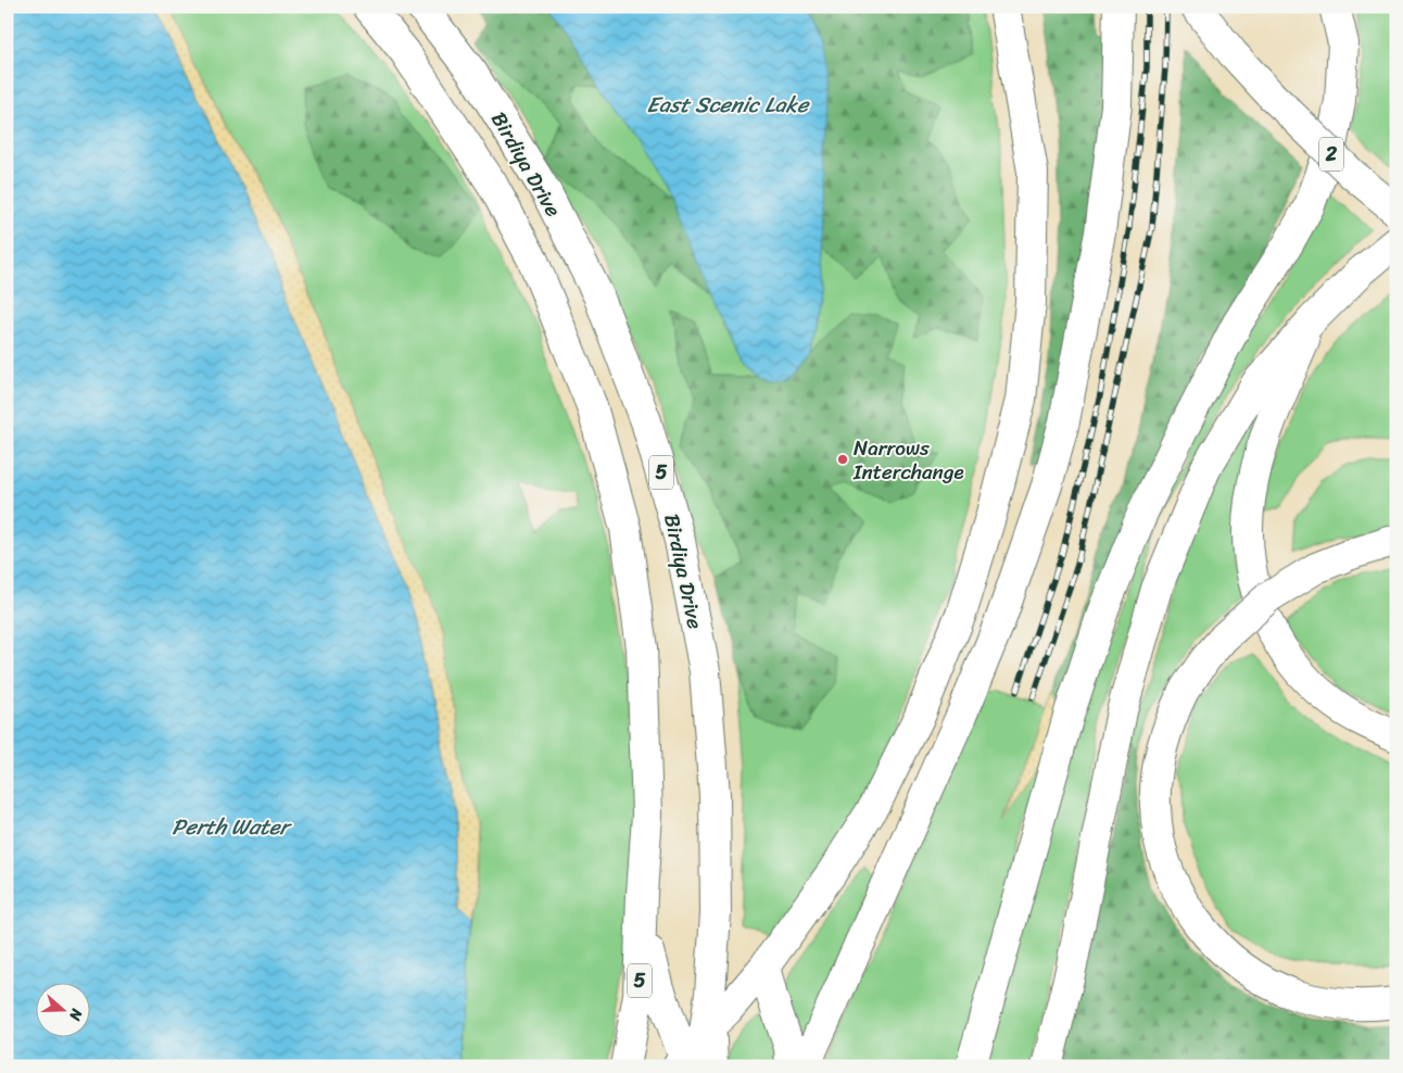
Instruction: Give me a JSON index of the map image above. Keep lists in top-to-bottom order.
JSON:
{
  "streets": {
    "highway": ["2", "Birdiya Drive", "5"]
  },
  "water": ["East Scenic Lake", "Perth Water"],
  "places": ["Narrows Interchange"],
  "north": "right"
}
